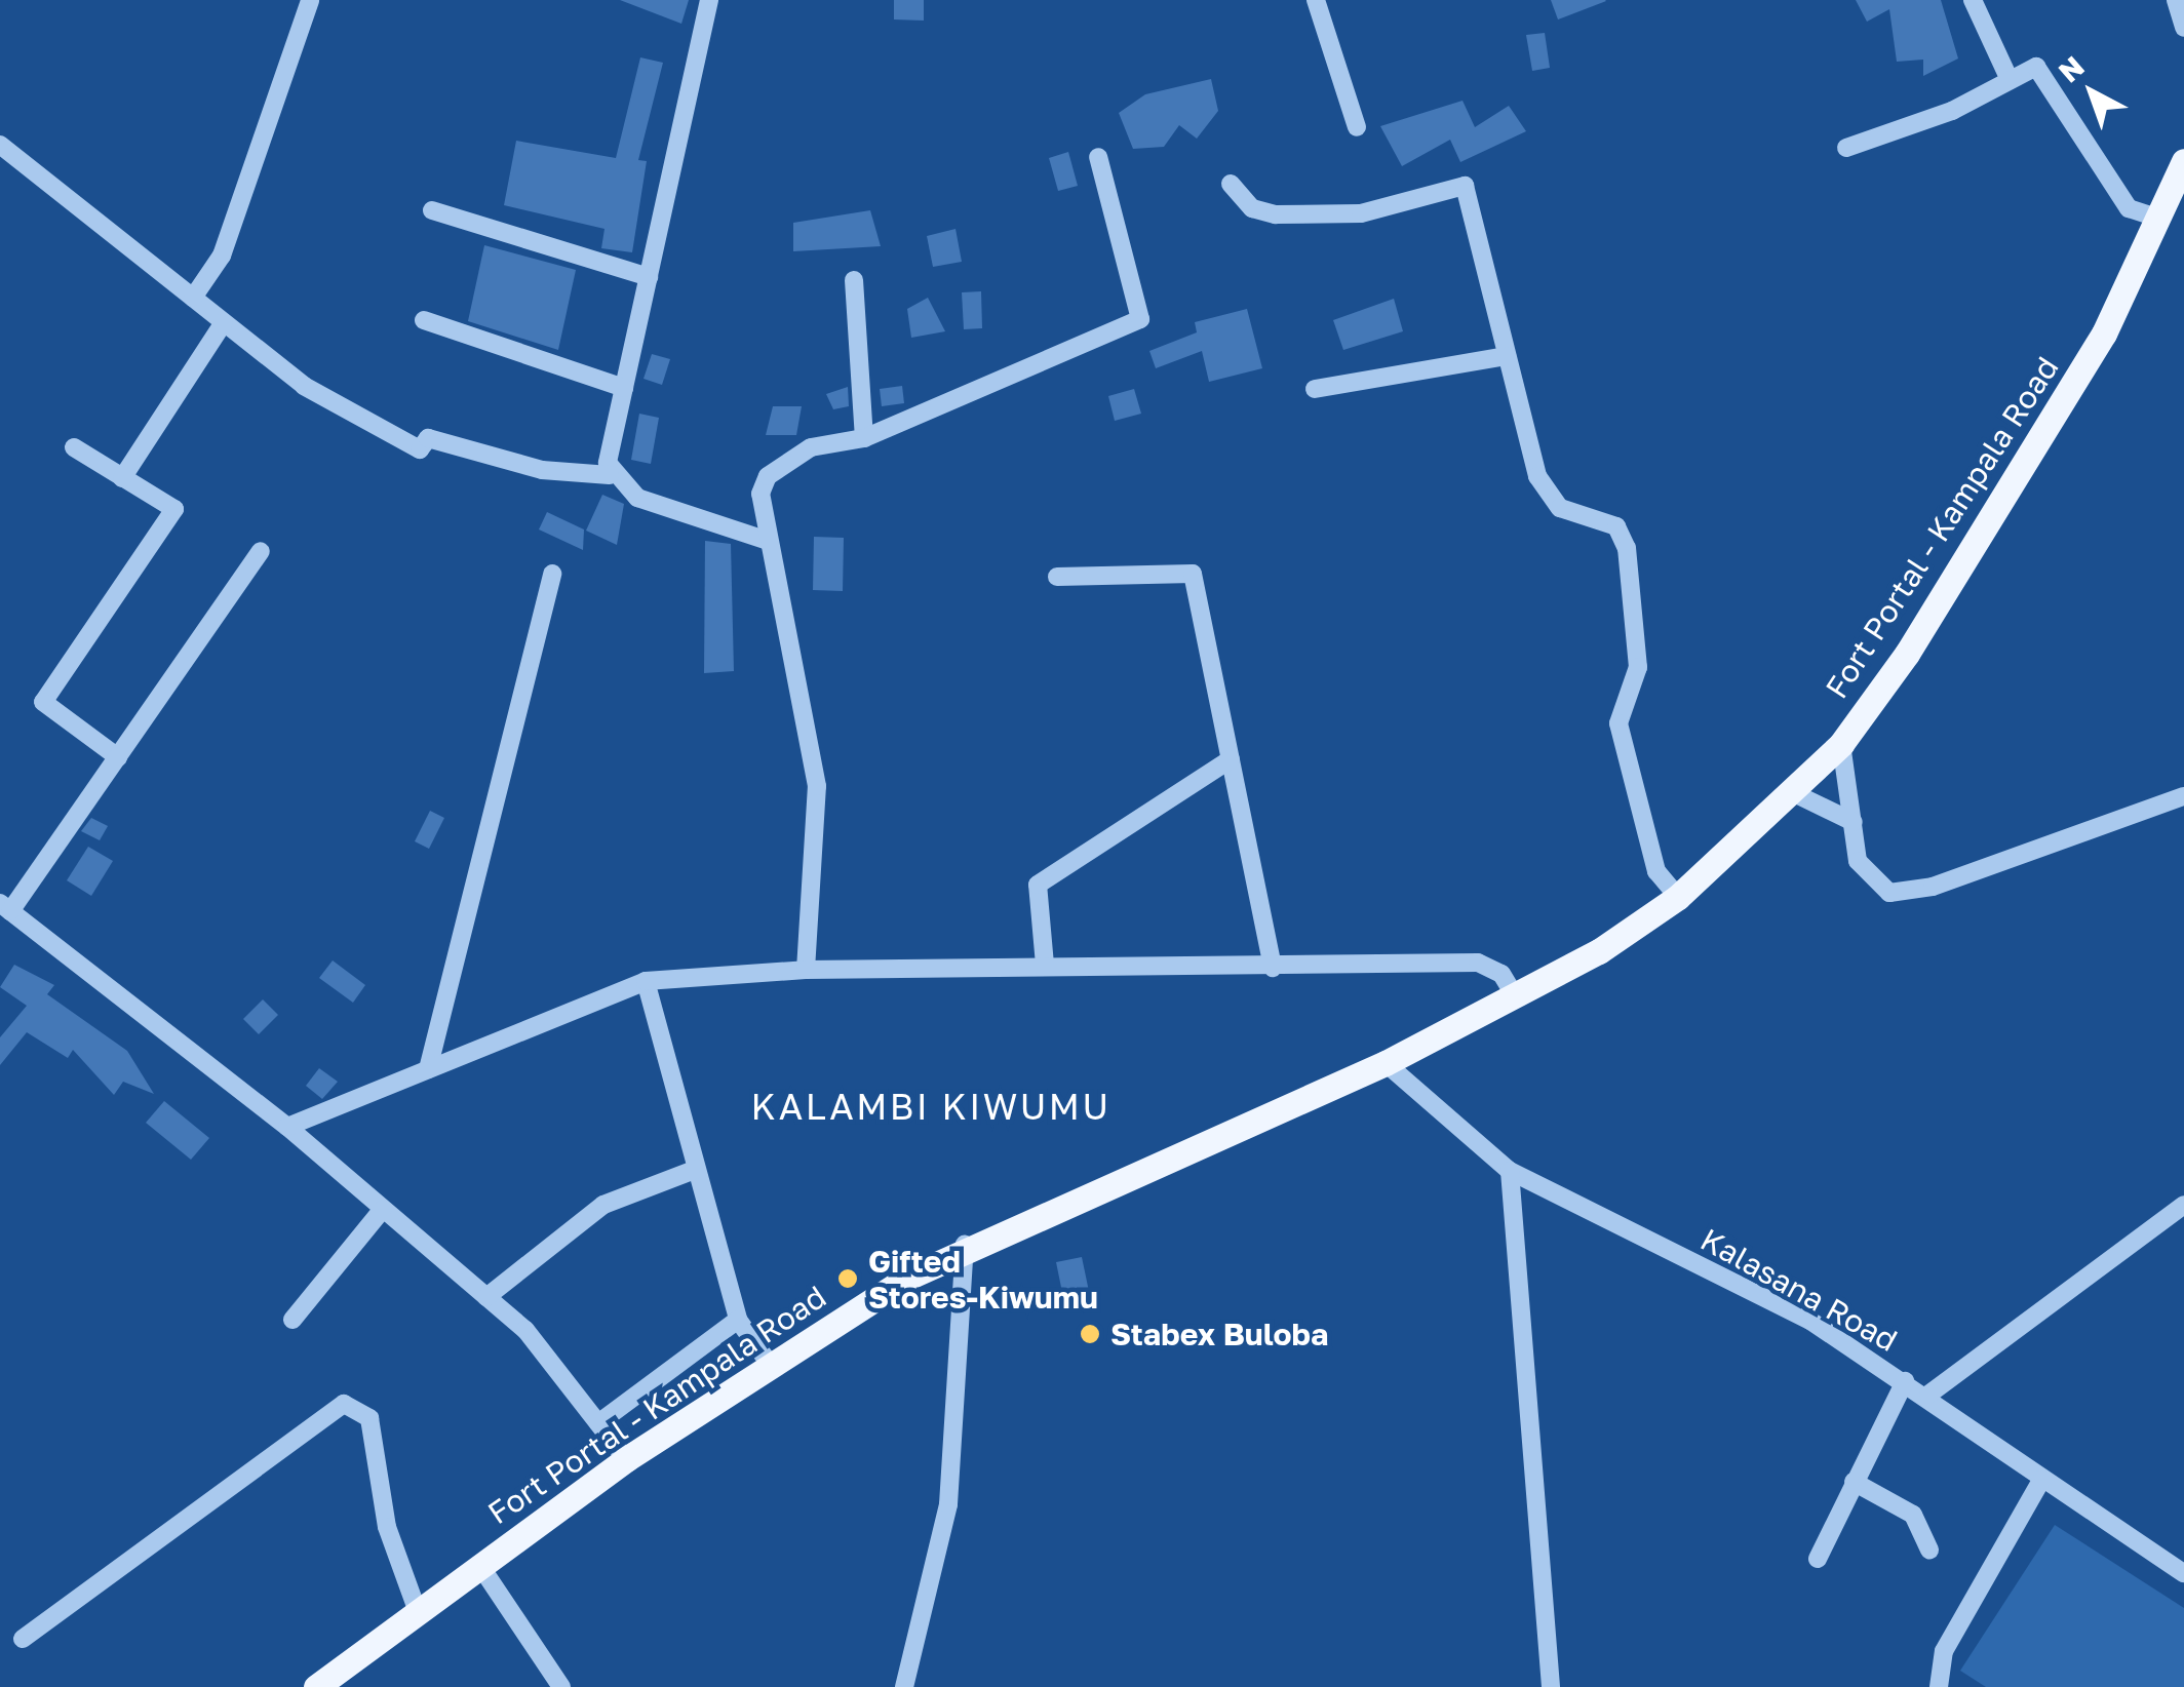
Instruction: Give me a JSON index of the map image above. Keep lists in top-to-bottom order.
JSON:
{
  "streets": {
    "main road": ["Fort Portal - Kampala Road"],
    "street": ["Kalasana Road"]
  },
  "crossings": [
    ["Fort Portal - Kampala Road", "Kalasana Road"]
  ],
  "districts": ["KALAMBI KIWUMU"],
  "places": ["Gifted Stores-Kiwumu", "Stabex Buloba"],
  "north": "top left"
}
